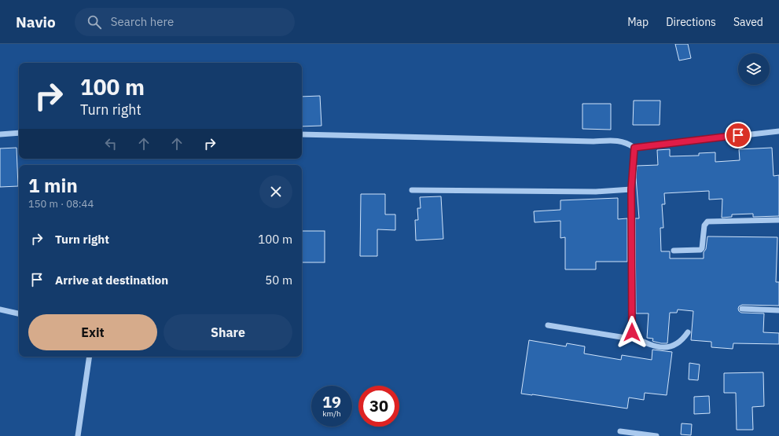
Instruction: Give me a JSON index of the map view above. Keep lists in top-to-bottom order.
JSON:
{
  "page": {
    "header": "Navio",
    "search": "Search here",
    "nav": ["Map", "Directions", "Saved"],
    "turn": ["100 m", "Turn right"],
    "heading": ["1 min", "150 m · 08:44"],
    "list": [
      {
        "name": "Turn right",
        "value": "100 m"
      },
      {
        "name": "Arrive at destination",
        "value": "50 m"
      }
    ],
    "buttons": ["Exit", "Share"],
    "speed": "19 km/h",
    "limit": "30"
  }
}
